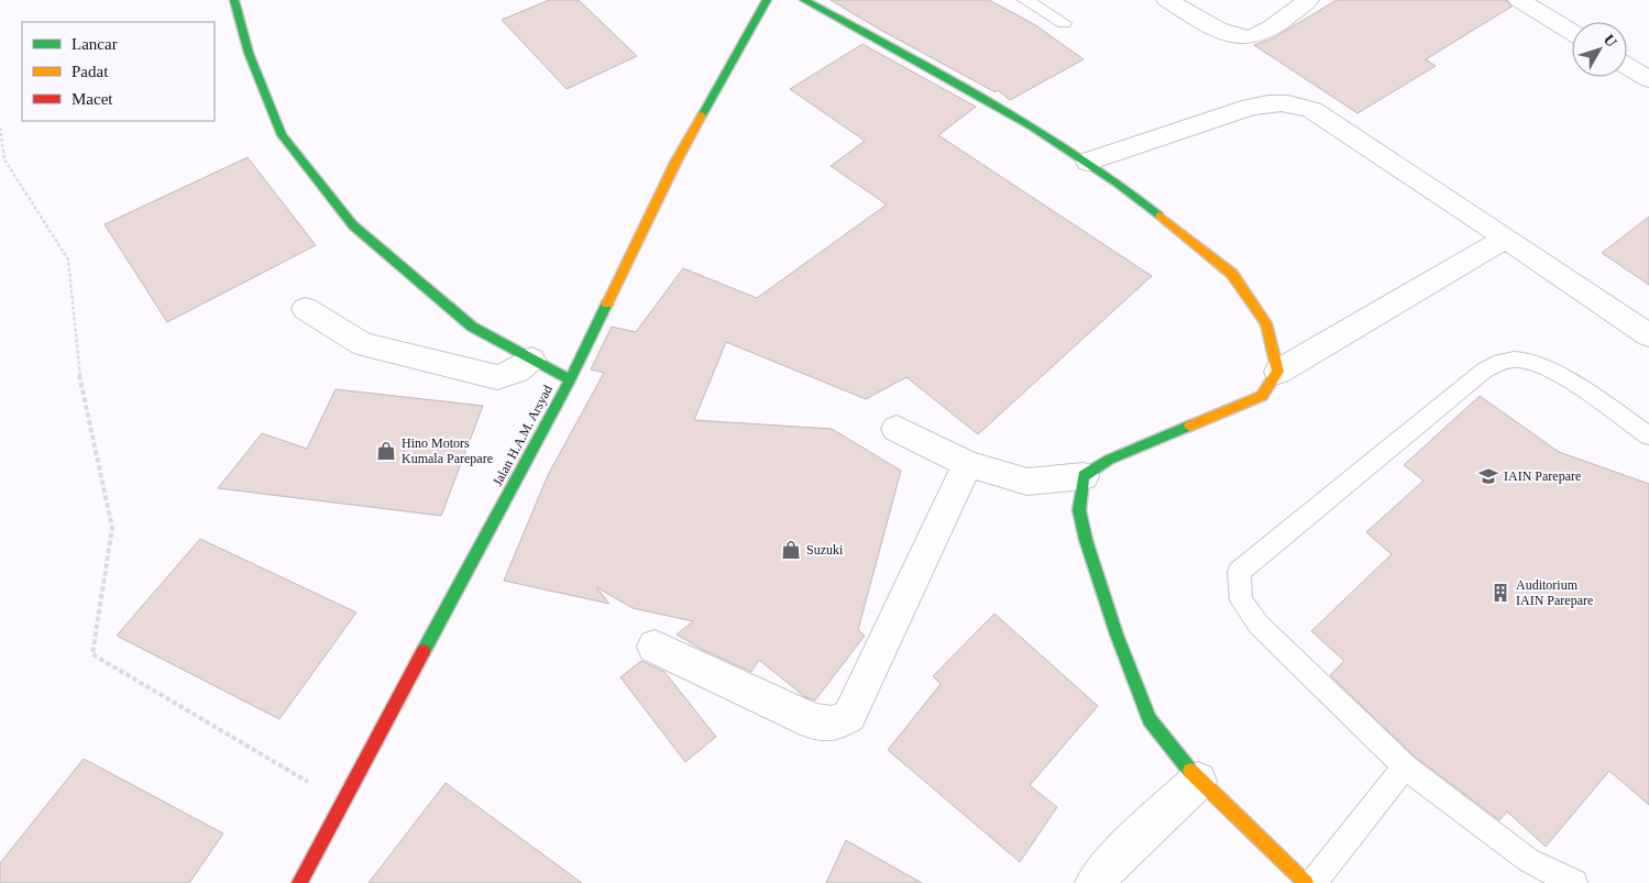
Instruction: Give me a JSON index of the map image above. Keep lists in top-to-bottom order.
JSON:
{
  "streets": {
    "main road": ["Jalan H.A.M. Arsyad"]
  },
  "places": {
    "shop": ["Hino Motors Kumala Parepare", "Suzuki"],
    "school or university": ["IAIN Parepare"],
    "building": ["Auditorium IAIN Parepare"]
  },
  "legend": ["Lancar", "Padat", "Macet"],
  "north": "top right"
}
